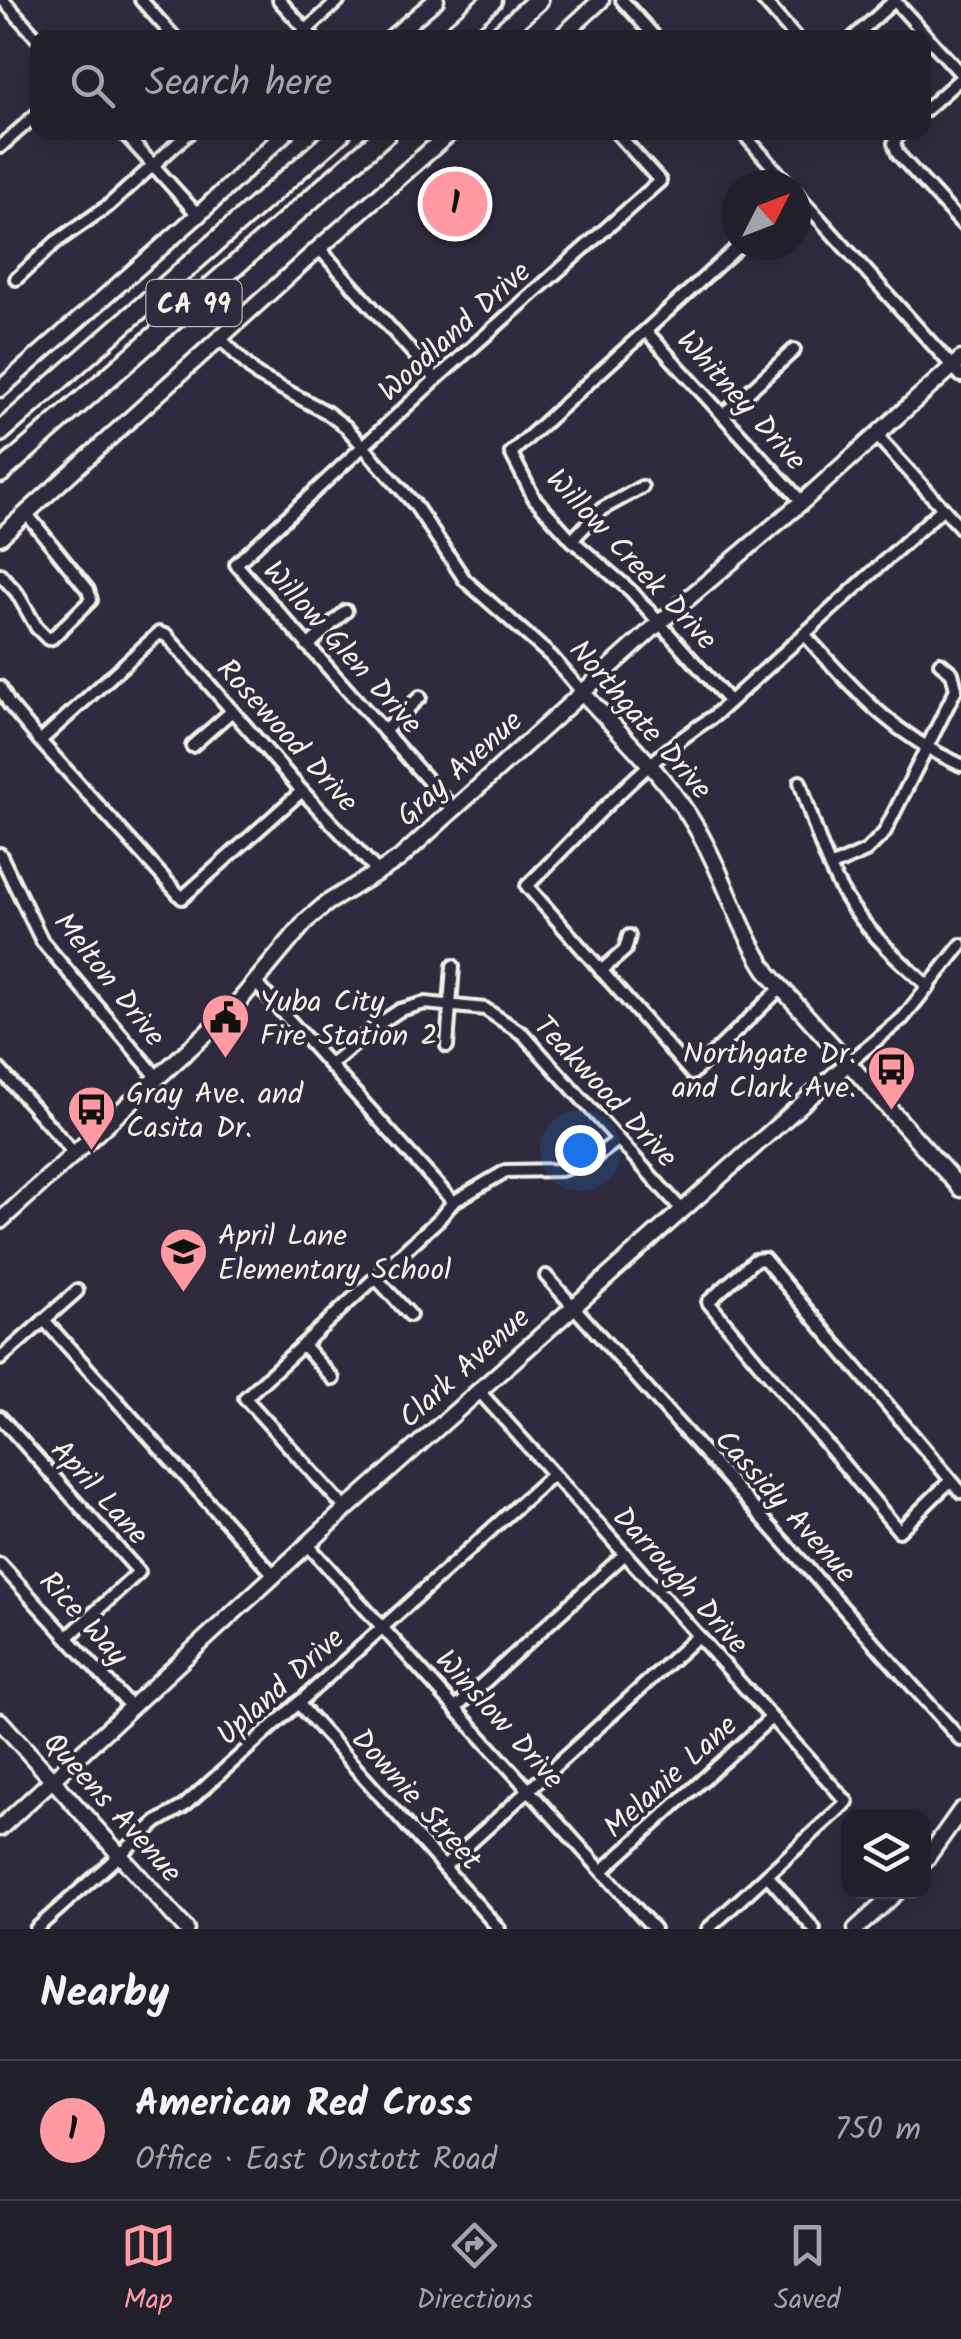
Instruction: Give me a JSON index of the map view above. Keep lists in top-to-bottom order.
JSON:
{
  "streets": {
    "highway": ["CA 99"],
    "street": [
      "Woodland Drive",
      "Whitney Drive",
      "Willow Creek Drive",
      "Willow Glen Drive",
      "Northgate Drive",
      "Rosewood Drive",
      "Gray Avenue",
      "Melton Drive",
      "Teakwood Drive",
      "Clark Avenue",
      "April Lane",
      "Cassidy Avenue",
      "Darrough Drive",
      "Rice Way",
      "Upland Drive",
      "Winslow Drive",
      "Melanie Lane",
      "Downie Street",
      "Queens Avenue"
    ]
  },
  "crossings": [
    ["Woodland Drive", "Willow Glen Drive"],
    ["Woodland Drive", "Northgate Drive"],
    ["Whitney Drive", "Willow Creek Drive"],
    ["Whitney Drive", "Gray Avenue"],
    ["Willow Creek Drive", "Gray Avenue"],
    ["Willow Glen Drive", "Gray Avenue"],
    ["Northgate Drive", "Gray Avenue"],
    ["Northgate Drive", "Clark Avenue"],
    ["Rosewood Drive", "Gray Avenue"],
    ["Gray Avenue", "Melton Drive"],
    ["Teakwood Drive", "Clark Avenue"],
    ["Clark Avenue", "Cassidy Avenue"],
    ["Clark Avenue", "Darrough Drive"],
    ["Clark Avenue", "Rice Way"],
    ["Clark Avenue", "Winslow Drive"],
    ["Clark Avenue", "Queens Avenue"],
    ["April Lane", "Rice Way"],
    ["Darrough Drive", "Upland Drive"],
    ["Darrough Drive", "Melanie Lane"],
    ["Upland Drive", "Winslow Drive"],
    ["Upland Drive", "Downie Street"],
    ["Upland Drive", "Queens Avenue"],
    ["Winslow Drive", "Melanie Lane"]
  ],
  "places": {
    "public building": ["Yuba City Fire Station 2"],
    "bus stop": ["Northgate Dr. and Clark Ave.", "Gray Ave. and Casita Dr."],
    "school or university": ["April Lane Elementary School"]
  },
  "north": "top right",
  "page": {
    "search": "Search here",
    "pins": "1",
    "heading": "Nearby",
    "list": [
      {
        "mark": "1",
        "name": "American Red Cross",
        "note": "Office · East Onstott Road",
        "value": "750 m"
      }
    ],
    "nav": ["Map", "Directions", "Saved"]
  }
}
